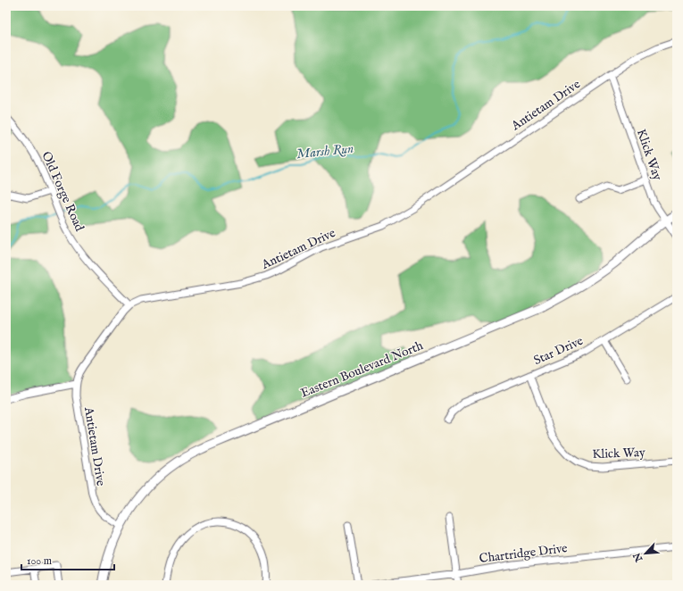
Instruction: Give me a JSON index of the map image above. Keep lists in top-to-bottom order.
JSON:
{
  "streets": {
    "main road": ["Eastern Boulevard North"],
    "street": [
      "Antietam Drive",
      "Klick Way",
      "Old Forge Road",
      "Star Drive",
      "Chartridge Drive"
    ]
  },
  "crossings": [
    ["Antietam Drive", "Klick Way"],
    ["Antietam Drive", "Old Forge Road"],
    ["Antietam Drive", "Eastern Boulevard North"],
    ["Klick Way", "Star Drive"],
    ["Klick Way", "Eastern Boulevard North"]
  ],
  "water": ["Marsh Run"],
  "scale_bar": "100 m",
  "north": "bottom left"
}
